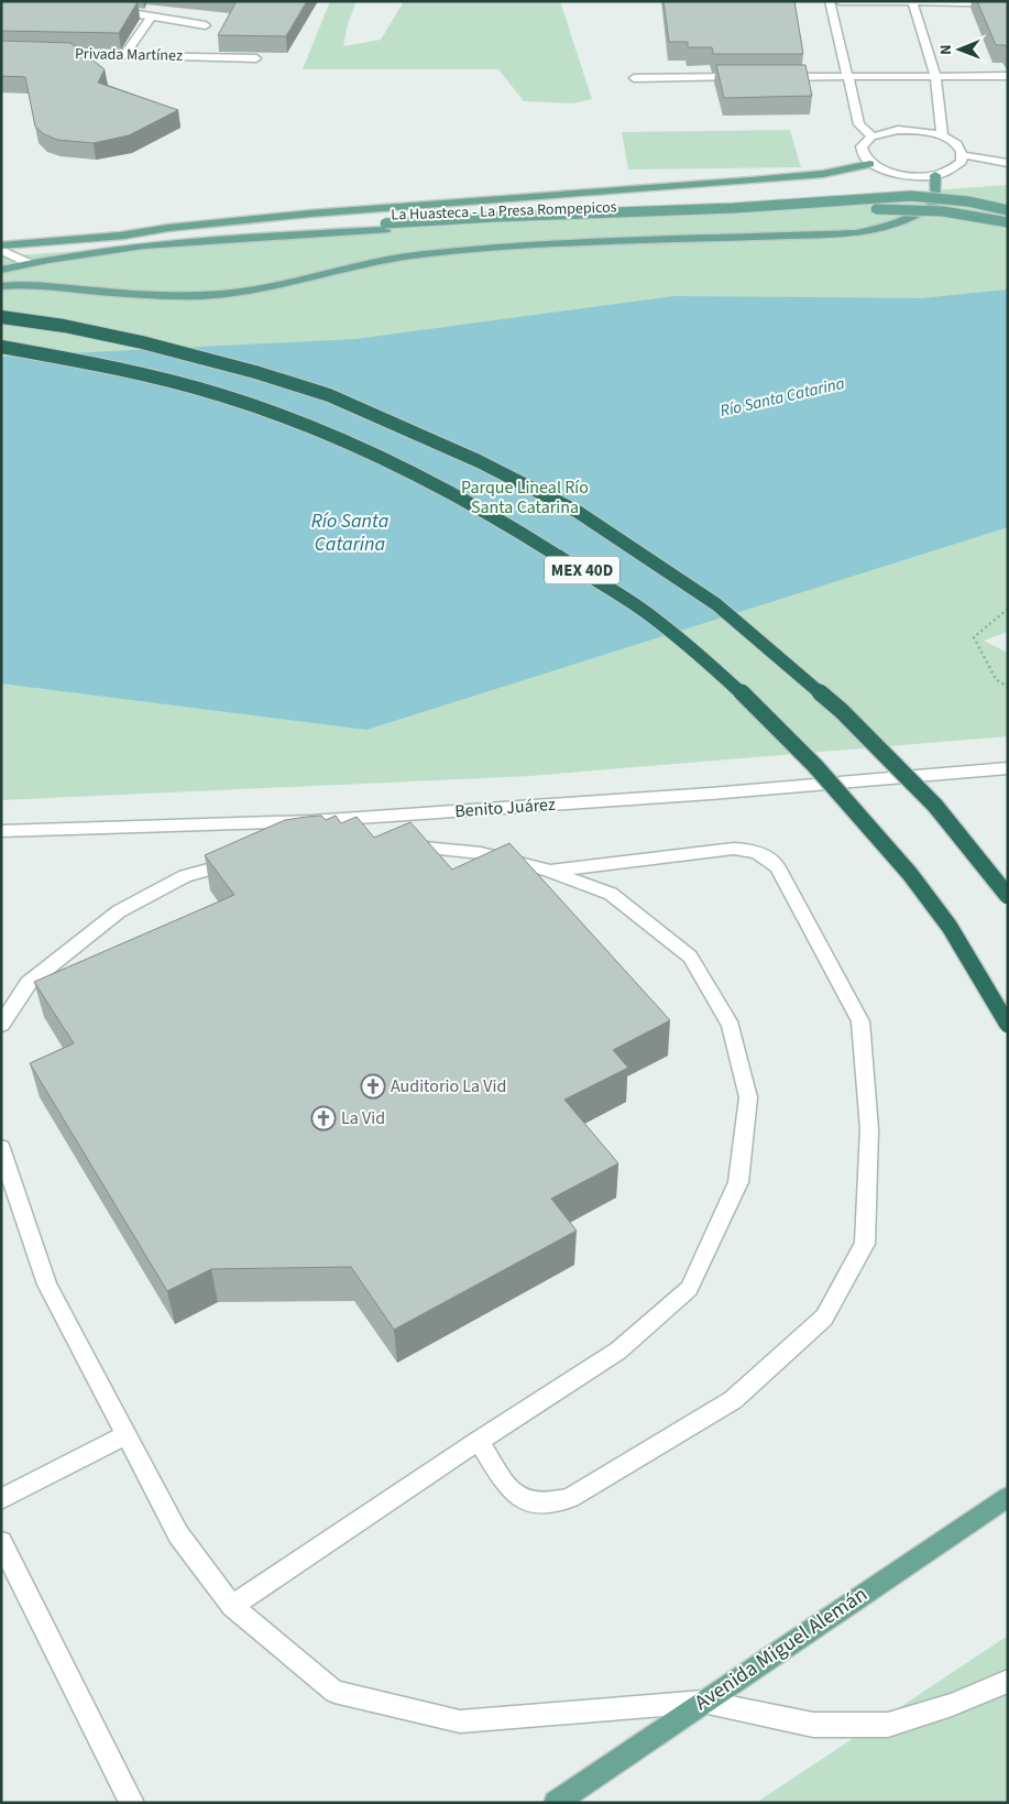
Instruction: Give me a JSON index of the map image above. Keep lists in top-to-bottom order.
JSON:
{
  "streets": {
    "highway": ["MEX 40D"],
    "main road": ["La Huasteca - La Presa Rompepicos", "Avenida Miguel Alemán"],
    "street": ["Privada Martínez", "Benito Juárez"]
  },
  "water": ["Río Santa Catarina"],
  "parks": ["Parque Lineal Río Santa Catarina"],
  "places": {
    "church": ["Auditorio La Vid", "La Vid"]
  },
  "north": "left"
}
